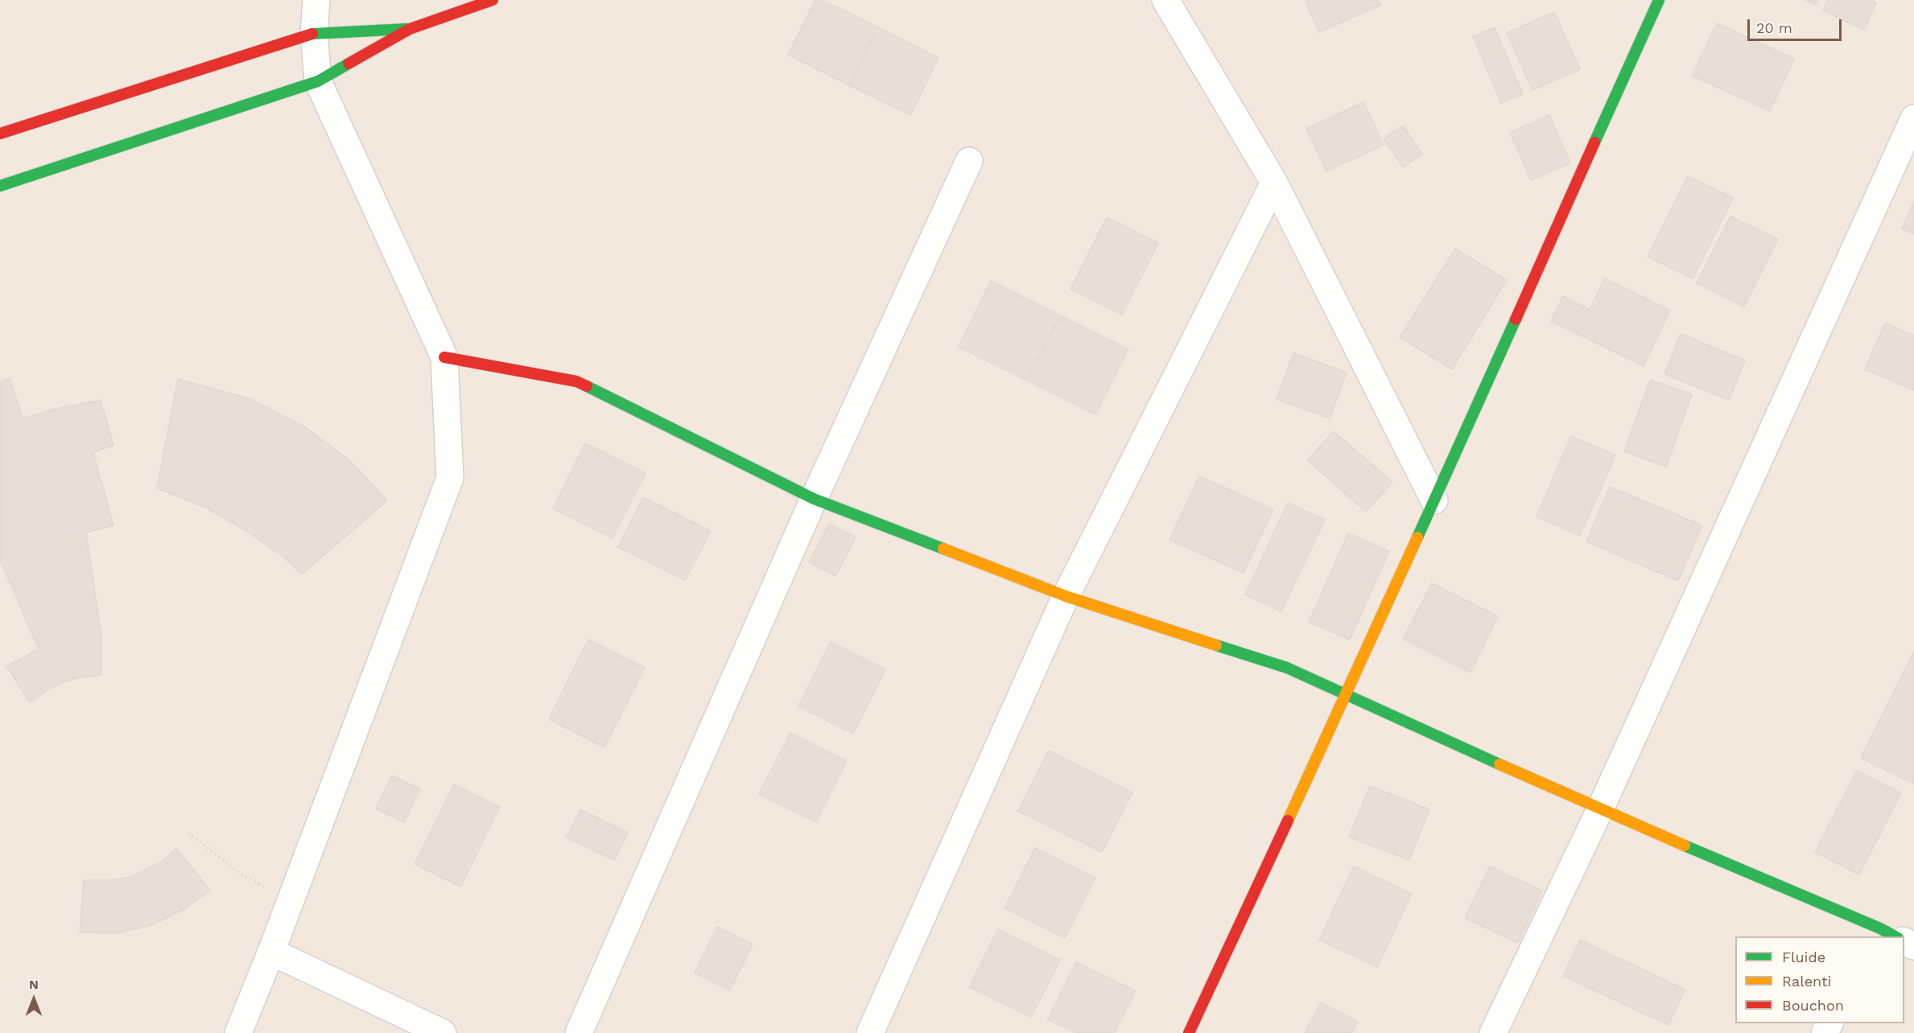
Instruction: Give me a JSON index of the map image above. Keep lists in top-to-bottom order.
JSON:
{
  "legend": ["Fluide", "Ralenti", "Bouchon"],
  "scale_bar": "20 m",
  "north": "top"
}
